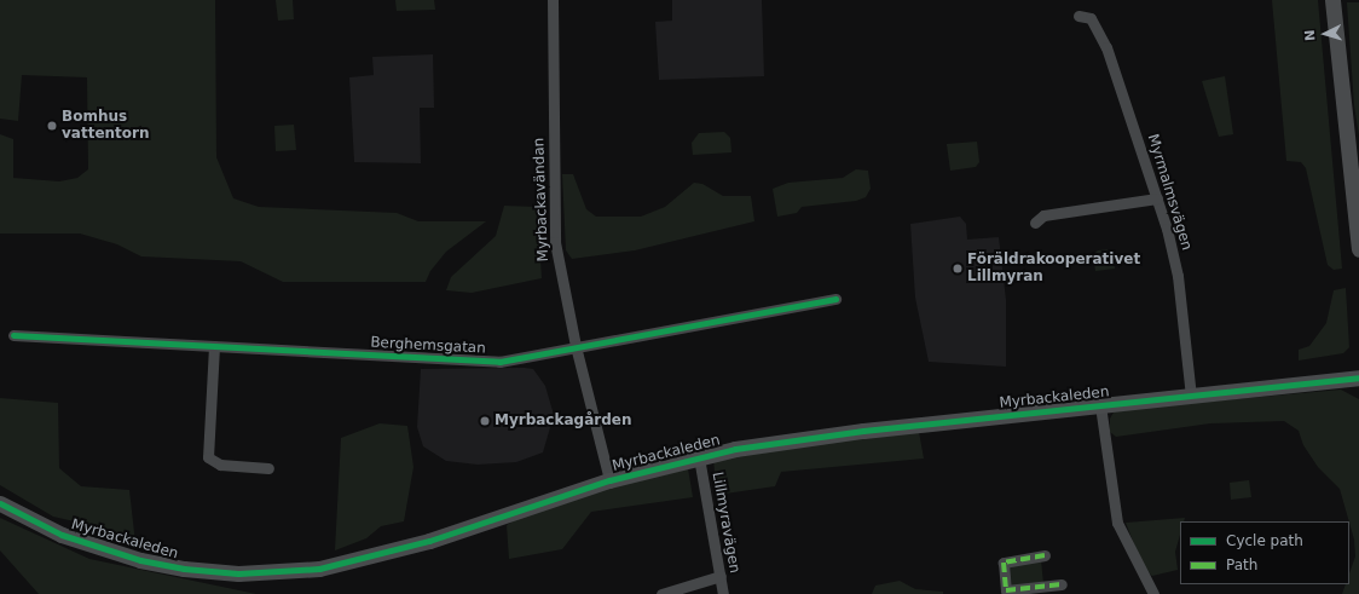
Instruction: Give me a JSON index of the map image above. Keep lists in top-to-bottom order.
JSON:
{
  "streets": {
    "street": [
      "Myrmalmsvägen",
      "Myrbackavändan",
      "Berghemsgatan",
      "Myrbackaleden",
      "Lillmyravägen"
    ]
  },
  "crossings": [
    ["Myrmalmsvägen", "Myrbackaleden"],
    ["Myrbackavändan", "Berghemsgatan"],
    ["Myrbackavändan", "Myrbackaleden"],
    ["Myrbackaleden", "Lillmyravägen"]
  ],
  "places": ["Bomhus vattentorn", "Föräldrakooperativet Lillmyran", "Myrbackagården"],
  "legend": ["Cycle path", "Path"],
  "north": "left"
}
